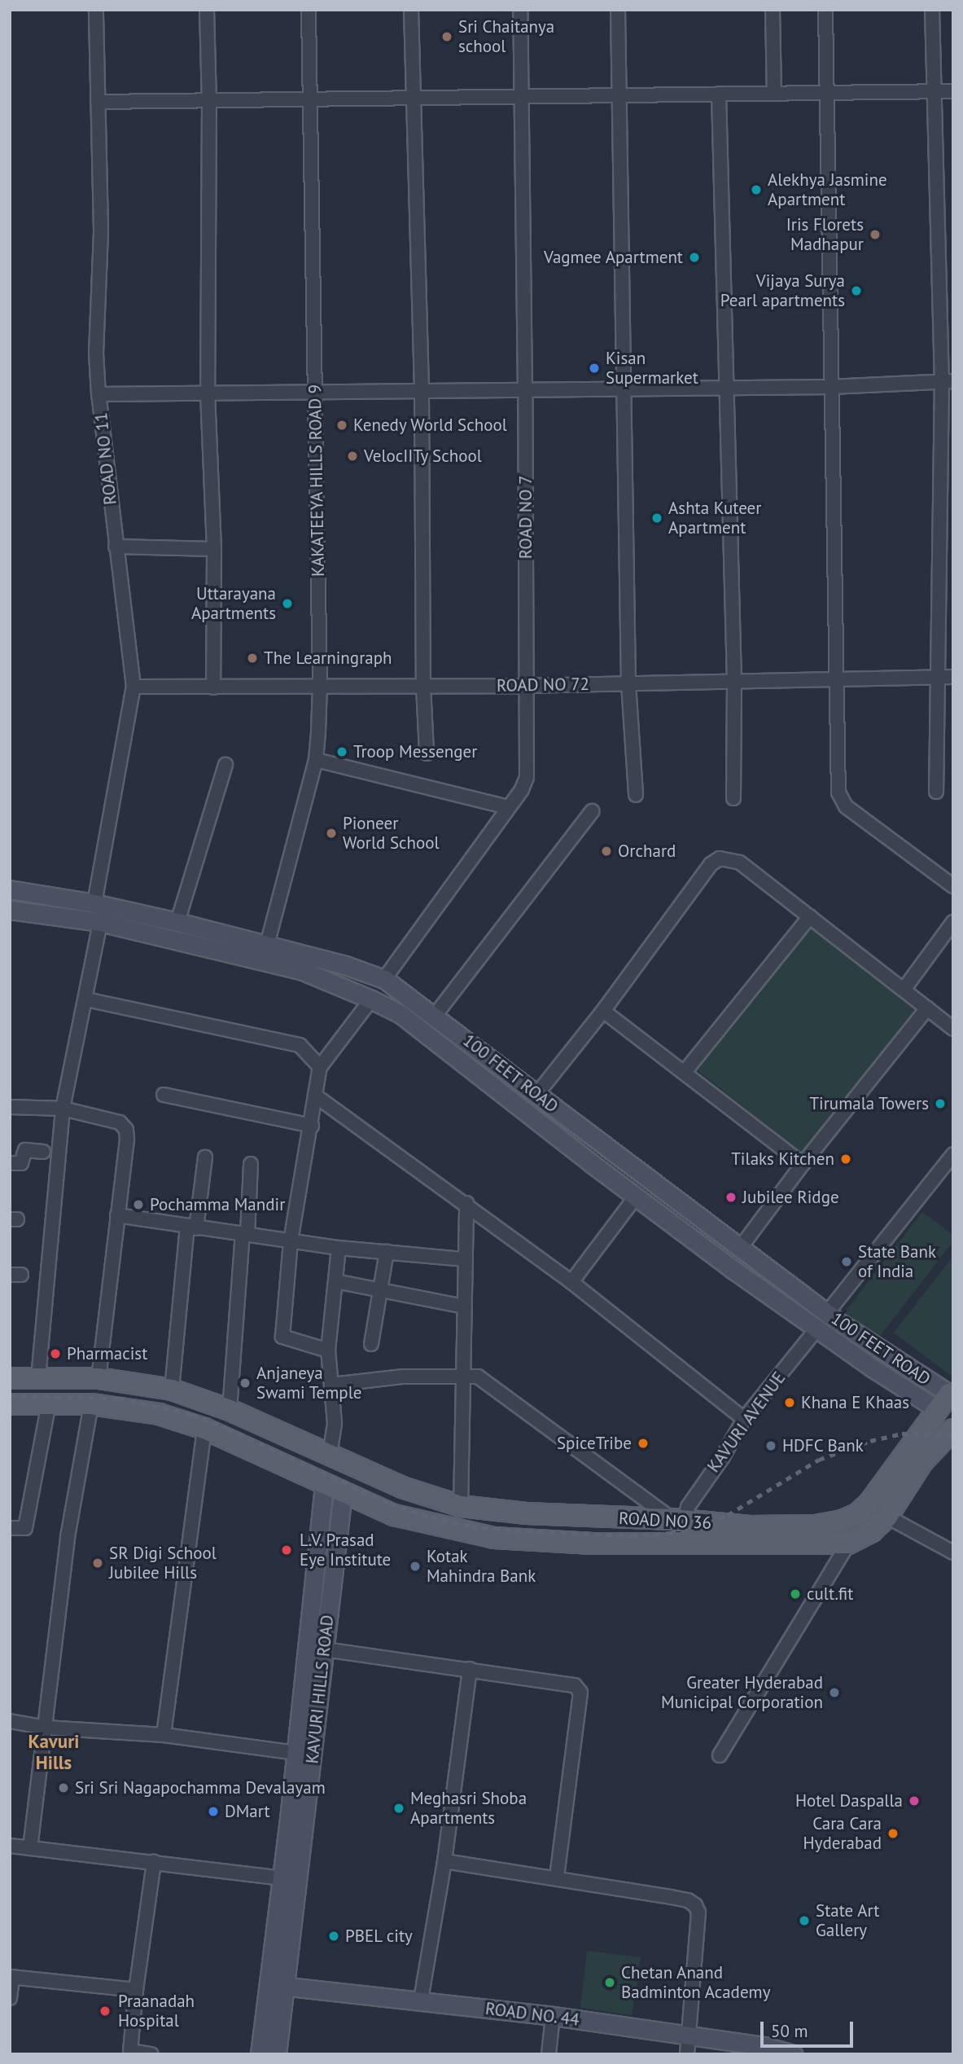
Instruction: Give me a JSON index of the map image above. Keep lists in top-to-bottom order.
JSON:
{
  "streets": {
    "main road": [
      "100 FEET ROAD",
      "ROAD NO 36",
      "KAVURI HILLS ROAD",
      "ROAD NO. 44"
    ],
    "street": [
      "ROAD NO 11",
      "KAKATEEYA HILLS ROAD 9",
      "ROAD NO 7",
      "ROAD NO 72",
      "KAVURI AVENUE"
    ]
  },
  "crossings": [
    ["ROAD NO 11", "ROAD NO 72"],
    ["ROAD NO 11", "100 FEET ROAD"],
    ["KAKATEEYA HILLS ROAD 9", "ROAD NO 72"],
    ["KAKATEEYA HILLS ROAD 9", "100 FEET ROAD"],
    ["ROAD NO 7", "ROAD NO 72"],
    ["ROAD NO 7", "100 FEET ROAD"],
    ["100 FEET ROAD", "KAVURI AVENUE"],
    ["100 FEET ROAD", "ROAD NO 36"],
    ["KAVURI AVENUE", "ROAD NO 36"],
    ["ROAD NO 36", "KAVURI HILLS ROAD"],
    ["KAVURI HILLS ROAD", "ROAD NO. 44"]
  ],
  "districts": ["Kavuri Hills"],
  "places": [
    "Sri Chaitanya school",
    "Alekhya Jasmine Apartment",
    "Iris Florets Madhapur",
    "Vagmee Apartment",
    "Vijaya Surya Pearl apartments",
    "Kisan Supermarket",
    "Kenedy World School",
    "VelocIITy School",
    "Ashta Kuteer Apartment",
    "Uttarayana Apartments",
    "The Learningraph",
    "Troop Messenger",
    "Pioneer World School",
    "Orchard",
    "Tirumala Towers",
    "Tilaks Kitchen",
    "Jubilee Ridge",
    "Pochamma Mandir",
    "State Bank of India",
    "Pharmacist",
    "Anjaneya Swami Temple",
    "Khana E Khaas",
    "SpiceTribe",
    "HDFC Bank",
    "L.V. Prasad Eye Institute",
    "SR Digi School Jubilee Hills",
    "Kotak Mahindra Bank",
    "cult.fit",
    "Greater Hyderabad Municipal Corporation",
    "Sri Sri Nagapochamma Devalayam",
    "Hotel Daspalla",
    "Meghasri Shoba Apartments",
    "DMart",
    "Cara Cara Hyderabad",
    "State Art Gallery",
    "PBEL city",
    "Chetan Anand Badminton Academy",
    "Praanadah Hospital"
  ],
  "scale_bar": "50 m"
}
